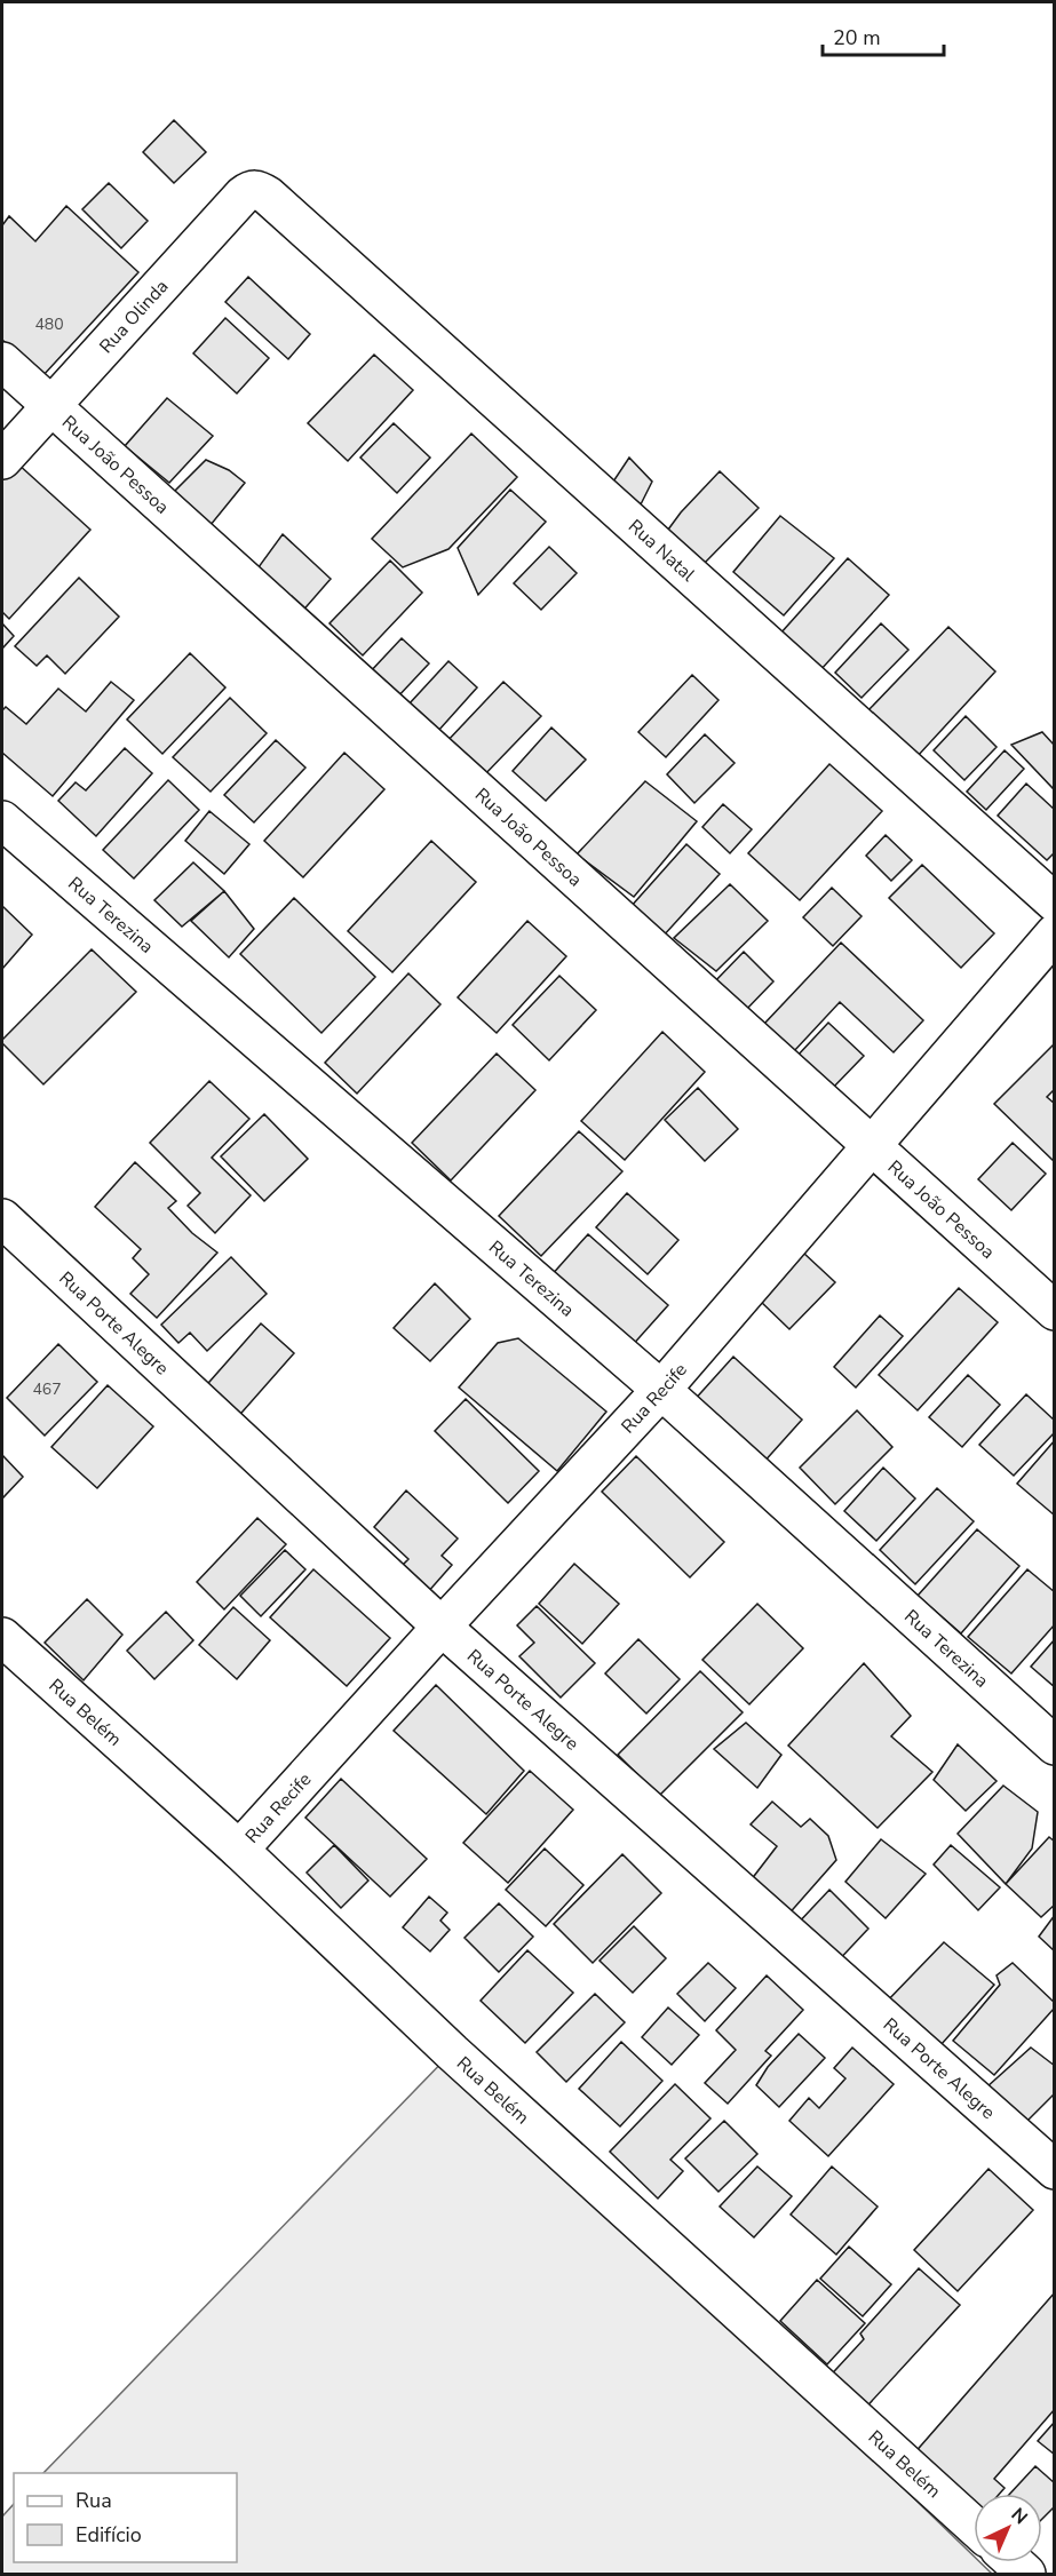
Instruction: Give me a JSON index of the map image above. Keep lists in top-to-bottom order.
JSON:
{
  "streets": {
    "street": [
      "Rua Olinda",
      "Rua João Pessoa",
      "Rua Natal",
      "Rua Terezina",
      "Rua Porte Alegre",
      "Rua Recife",
      "Rua Belém"
    ]
  },
  "crossings": [
    ["Rua Olinda", "Rua João Pessoa"],
    ["Rua Olinda", "Rua Natal"],
    ["Rua João Pessoa", "Rua Recife"],
    ["Rua Terezina", "Rua Recife"],
    ["Rua Porte Alegre", "Rua Recife"],
    ["Rua Recife", "Rua Belém"]
  ],
  "house_numbers": ["480", "467"],
  "legend": ["Rua", "Edifício"],
  "scale_bar": "20 m",
  "north": "top right"
}
